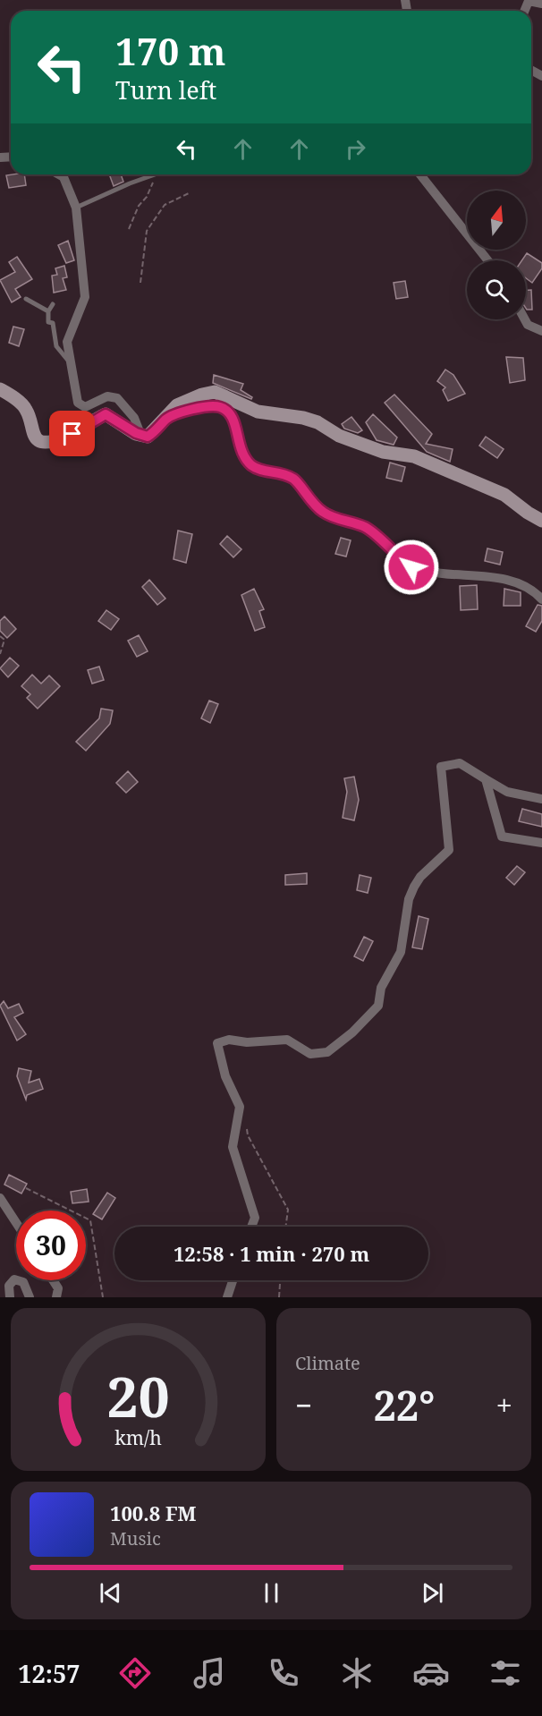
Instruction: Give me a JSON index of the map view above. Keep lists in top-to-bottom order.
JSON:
{
  "north": "top",
  "page": {
    "turn": ["170 m", "Turn left"],
    "limit": "30",
    "trip": "12:58 · 1 min · 270 m",
    "tile": "Climate",
    "heat": ["−", "22°", "+"],
    "song": ["100.8 FM", "Music"],
    "tabs": "12:57",
    "gauge": ["20", "km/h"]
  }
}
